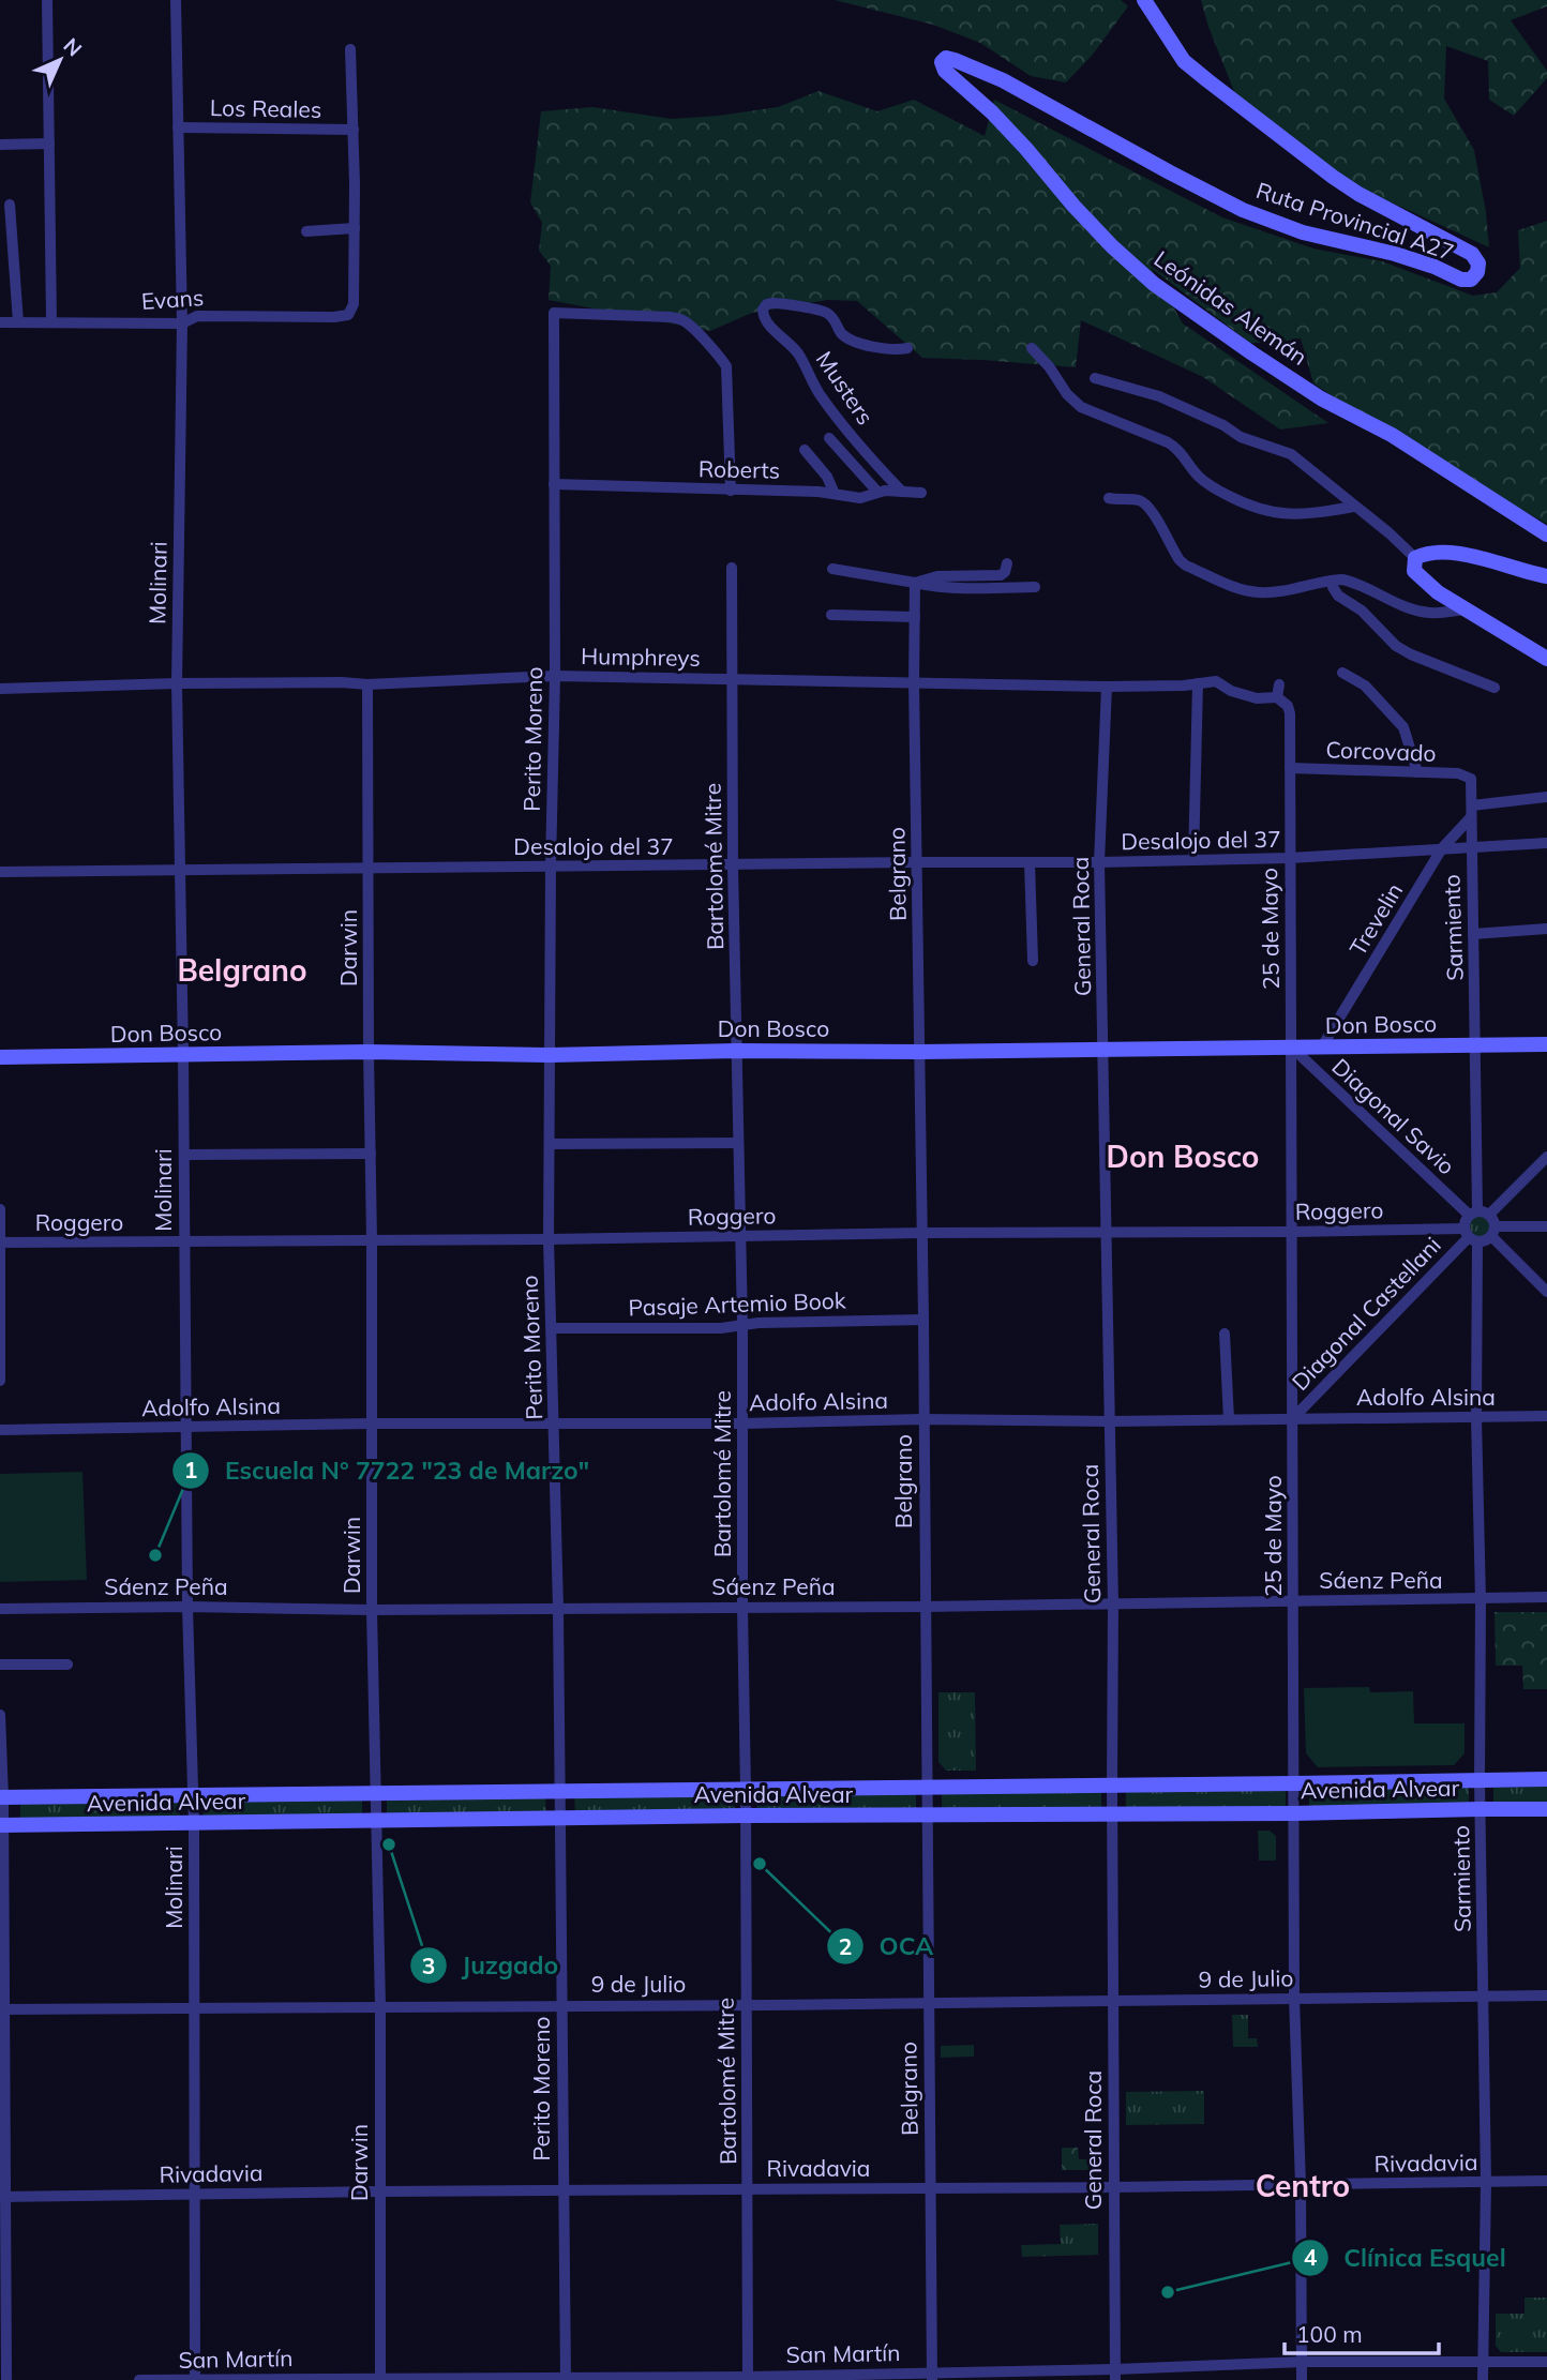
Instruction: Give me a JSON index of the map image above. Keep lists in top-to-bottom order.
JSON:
{
  "streets": {
    "street": [
      "Los Reales",
      "Ruta Provincial A27",
      "Evans",
      "Leónidas Alemán",
      "Musters",
      "Roberts",
      "Molinari",
      "Humphreys",
      "Perito Moreno",
      "Corcovado",
      "Desalojo del 37",
      "Bartolomé Mitre",
      "Belgrano",
      "Trevelin",
      "General Roca",
      "Sarmiento",
      "25 de Mayo",
      "Darwin",
      "Don Bosco",
      "Diagonal Savio",
      "Roggero",
      "Pasaje Artemio Book",
      "Diagonal Castellani",
      "Adolfo Alsina",
      "Sáenz Peña",
      "Avenida Alvear",
      "9 de Julio",
      "Rivadavia",
      "San Martín"
    ]
  },
  "crossings": [
    ["Los Reales", "Molinari"],
    ["Ruta Provincial A27", "Leónidas Alemán"],
    ["Evans", "Molinari"],
    ["Musters", "Roberts"],
    ["Roberts", "Perito Moreno"],
    ["Molinari", "Humphreys"],
    ["Molinari", "Desalojo del 37"],
    ["Molinari", "Don Bosco"],
    ["Molinari", "Roggero"],
    ["Molinari", "Adolfo Alsina"],
    ["Molinari", "Sáenz Peña"],
    ["Molinari", "Avenida Alvear"],
    ["Molinari", "9 de Julio"],
    ["Molinari", "Rivadavia"],
    ["Molinari", "San Martín"],
    ["Humphreys", "Perito Moreno"],
    ["Humphreys", "Bartolomé Mitre"],
    ["Humphreys", "Belgrano"],
    ["Humphreys", "General Roca"],
    ["Humphreys", "25 de Mayo"],
    ["Humphreys", "Darwin"],
    ["Perito Moreno", "Desalojo del 37"],
    ["Perito Moreno", "Don Bosco"],
    ["Perito Moreno", "Roggero"],
    ["Perito Moreno", "Pasaje Artemio Book"],
    ["Perito Moreno", "Adolfo Alsina"],
    ["Perito Moreno", "Sáenz Peña"],
    ["Perito Moreno", "Avenida Alvear"],
    ["Perito Moreno", "9 de Julio"],
    ["Perito Moreno", "Rivadavia"],
    ["Perito Moreno", "San Martín"],
    ["Corcovado", "Sarmiento"],
    ["Corcovado", "25 de Mayo"],
    ["Desalojo del 37", "Bartolomé Mitre"],
    ["Desalojo del 37", "Belgrano"],
    ["Desalojo del 37", "Trevelin"],
    ["Desalojo del 37", "General Roca"],
    ["Desalojo del 37", "Sarmiento"],
    ["Desalojo del 37", "25 de Mayo"],
    ["Desalojo del 37", "Darwin"],
    ["Bartolomé Mitre", "Don Bosco"],
    ["Bartolomé Mitre", "Roggero"],
    ["Bartolomé Mitre", "Pasaje Artemio Book"],
    ["Bartolomé Mitre", "Adolfo Alsina"],
    ["Bartolomé Mitre", "Sáenz Peña"],
    ["Bartolomé Mitre", "Avenida Alvear"],
    ["Bartolomé Mitre", "9 de Julio"],
    ["Bartolomé Mitre", "Rivadavia"],
    ["Bartolomé Mitre", "San Martín"],
    ["Belgrano", "Don Bosco"],
    ["Belgrano", "Roggero"],
    ["Belgrano", "Pasaje Artemio Book"],
    ["Belgrano", "Adolfo Alsina"],
    ["Belgrano", "Sáenz Peña"],
    ["Belgrano", "Avenida Alvear"],
    ["Belgrano", "9 de Julio"],
    ["Belgrano", "Rivadavia"],
    ["Belgrano", "San Martín"],
    ["Trevelin", "Sarmiento"],
    ["Trevelin", "Don Bosco"],
    ["General Roca", "Don Bosco"],
    ["General Roca", "Roggero"],
    ["General Roca", "Adolfo Alsina"],
    ["General Roca", "Sáenz Peña"],
    ["General Roca", "Avenida Alvear"],
    ["General Roca", "9 de Julio"],
    ["General Roca", "Rivadavia"],
    ["General Roca", "San Martín"],
    ["Sarmiento", "Don Bosco"],
    ["Sarmiento", "Diagonal Savio"],
    ["Sarmiento", "Roggero"],
    ["Sarmiento", "Diagonal Castellani"],
    ["Sarmiento", "Adolfo Alsina"],
    ["Sarmiento", "Sáenz Peña"],
    ["Sarmiento", "Avenida Alvear"],
    ["Sarmiento", "9 de Julio"],
    ["Sarmiento", "Rivadavia"],
    ["Sarmiento", "San Martín"],
    ["25 de Mayo", "Don Bosco"],
    ["25 de Mayo", "Diagonal Savio"],
    ["25 de Mayo", "Roggero"],
    ["25 de Mayo", "Diagonal Castellani"],
    ["25 de Mayo", "Adolfo Alsina"],
    ["25 de Mayo", "Sáenz Peña"],
    ["25 de Mayo", "Avenida Alvear"],
    ["25 de Mayo", "9 de Julio"],
    ["25 de Mayo", "Rivadavia"],
    ["25 de Mayo", "San Martín"],
    ["Darwin", "Don Bosco"],
    ["Darwin", "Roggero"],
    ["Darwin", "Adolfo Alsina"],
    ["Darwin", "Sáenz Peña"],
    ["Darwin", "Avenida Alvear"],
    ["Darwin", "9 de Julio"],
    ["Darwin", "Rivadavia"],
    ["Darwin", "San Martín"],
    ["Don Bosco", "Diagonal Savio"],
    ["Diagonal Savio", "Roggero"],
    ["Diagonal Savio", "Diagonal Castellani"],
    ["Roggero", "Diagonal Castellani"],
    ["Diagonal Castellani", "Adolfo Alsina"]
  ],
  "districts": ["Belgrano", "Don Bosco", "Centro"],
  "places": [
    "Escuela N° 7722 \"23 de Marzo\"",
    "Juzgado",
    "OCA",
    "Clínica Esquel"
  ],
  "scale_bar": "100 m",
  "north": "top right"
}
